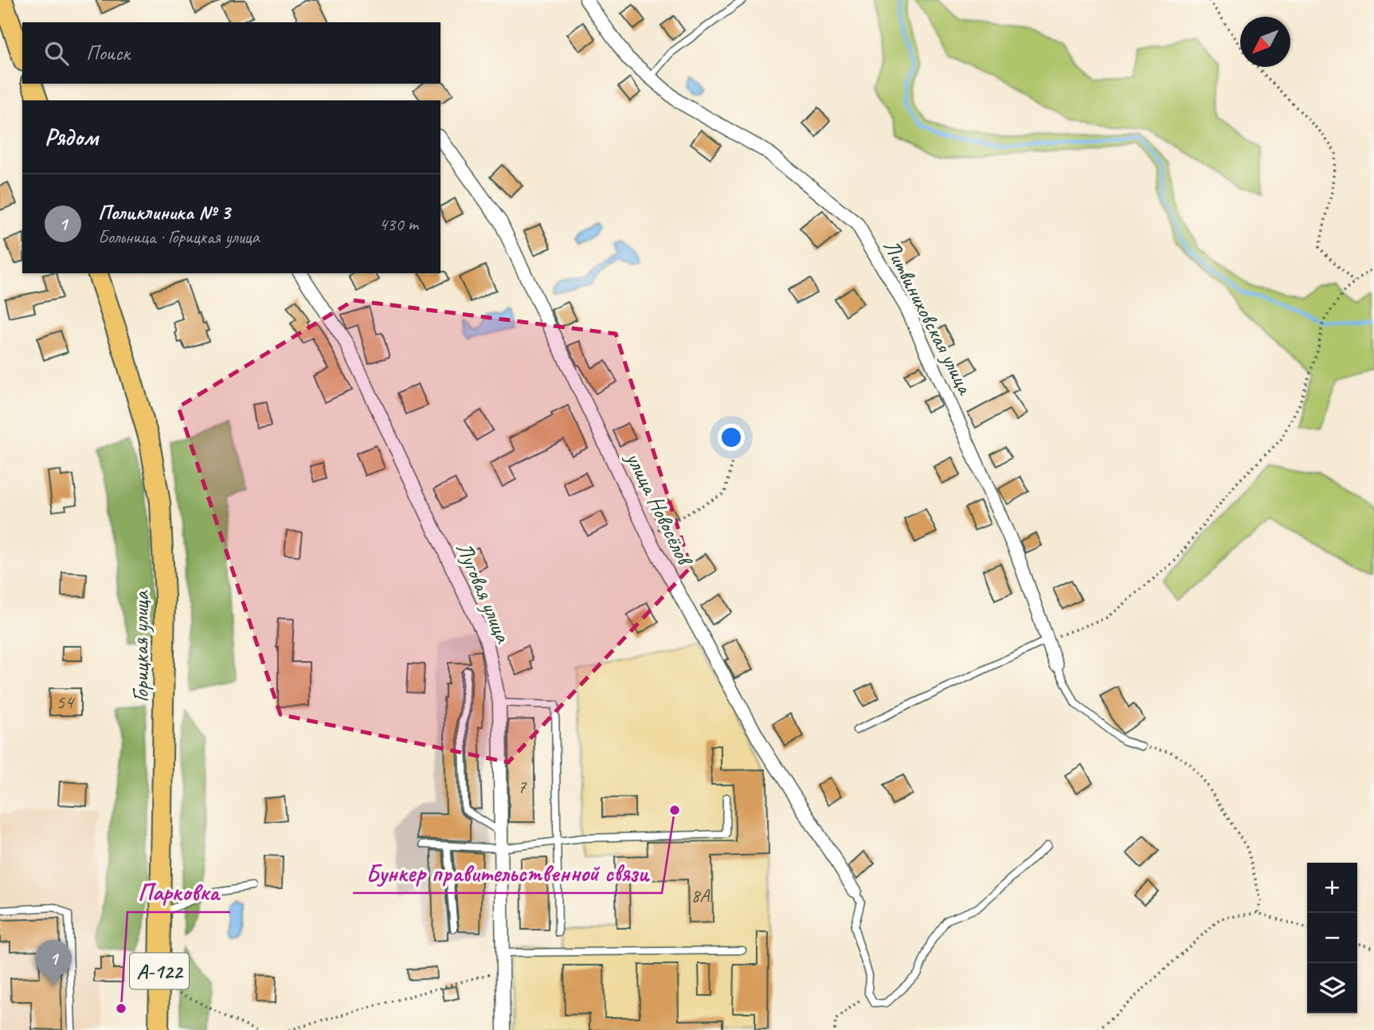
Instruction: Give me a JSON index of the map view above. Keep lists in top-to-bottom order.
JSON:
{
  "streets": {
    "main road": ["Горицкая улица", "А-122"],
    "street": ["Литвиниховская улица", "улица Новосёлов", "Луговая улица"]
  },
  "places": ["Бункер правительственной связи", "Парковка"],
  "house_numbers": ["54", "7", "8А"],
  "north": "bottom left",
  "page": {
    "search": "Поиск",
    "heading": "Рядом",
    "list": [
      {
        "mark": "1",
        "name": "Поликлиника № 3",
        "note": "Больница · Горицкая улица",
        "value": "430 m"
      }
    ],
    "map_buttons": ["+", "−"],
    "pins": "1"
  }
}
